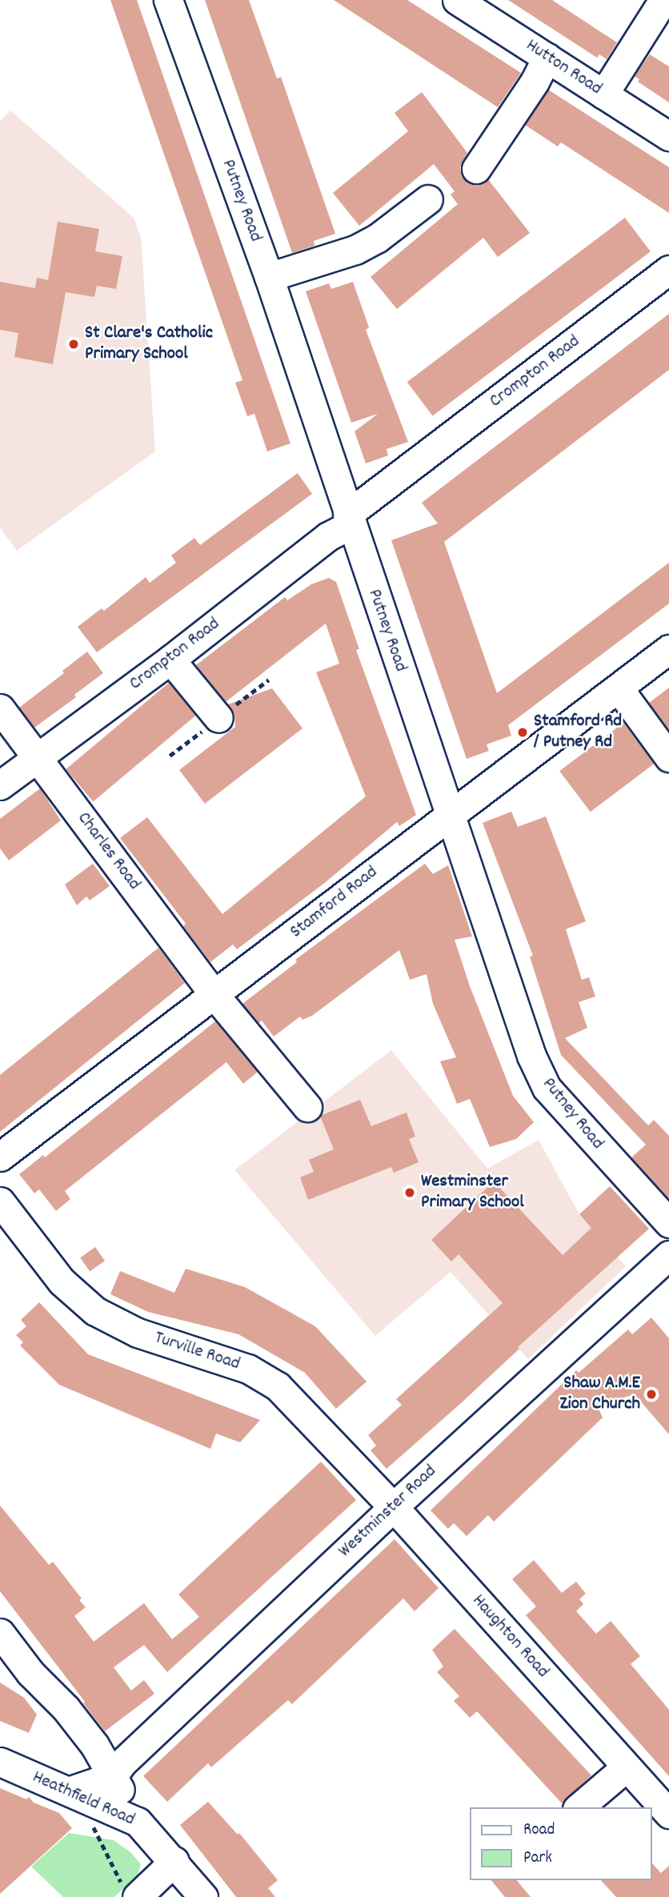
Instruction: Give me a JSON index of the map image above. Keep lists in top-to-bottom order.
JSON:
{
  "streets": {
    "street": [
      "Hutton Road",
      "Putney Road",
      "Crompton Road",
      "Charles Road",
      "Stamford Road",
      "Turville Road",
      "Westminster Road",
      "Haughton Road",
      "Heathfield Road"
    ]
  },
  "crossings": [
    ["Putney Road", "Crompton Road"],
    ["Putney Road", "Stamford Road"],
    ["Crompton Road", "Charles Road"],
    ["Charles Road", "Stamford Road"],
    ["Turville Road", "Westminster Road"],
    ["Turville Road", "Haughton Road"],
    ["Westminster Road", "Haughton Road"],
    ["Westminster Road", "Heathfield Road"]
  ],
  "places": [
    "St Clare's Catholic Primary School",
    "Stamford Rd / Putney Rd",
    "Westminster Primary School",
    "Shaw A.M.E Zion Church"
  ],
  "legend": ["Road", "Park"]
}
